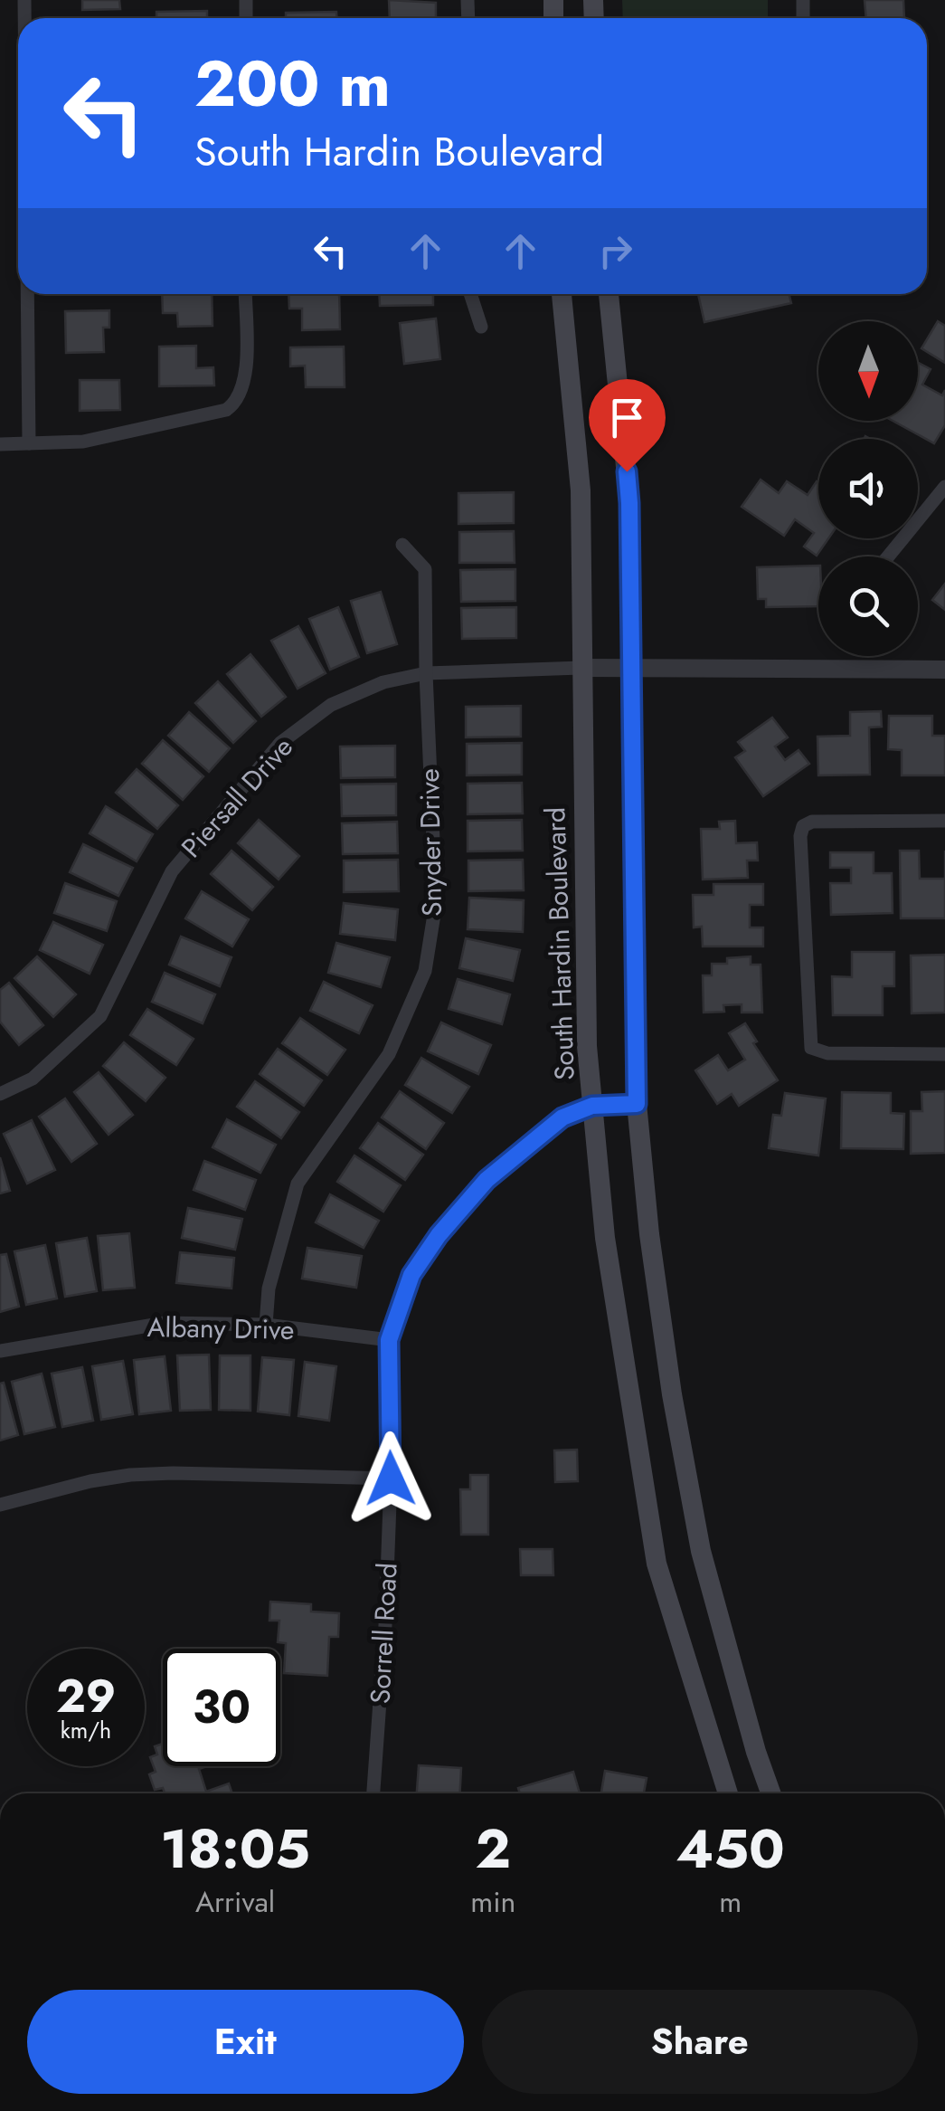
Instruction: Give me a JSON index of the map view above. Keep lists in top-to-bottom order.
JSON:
{
  "streets": {
    "main road": ["South Hardin Boulevard"],
    "street": [
      "Piersall Drive",
      "Snyder Drive",
      "Albany Drive",
      "Sorrell Road"
    ]
  },
  "crossings": [
    ["Piersall Drive", "Snyder Drive"],
    ["Piersall Drive", "South Hardin Boulevard"],
    ["Snyder Drive", "Albany Drive"],
    ["South Hardin Boulevard", "Sorrell Road"],
    ["Albany Drive", "Sorrell Road"]
  ],
  "north": "bottom",
  "page": {
    "turn": ["200 m", "South Hardin Boulevard"],
    "speed": "29 km/h",
    "limit": "30",
    "eta": [
      "18:05",
      "Arrival",
      "2",
      "min",
      "450",
      "m"
    ],
    "buttons": ["Exit", "Share"]
  }
}
